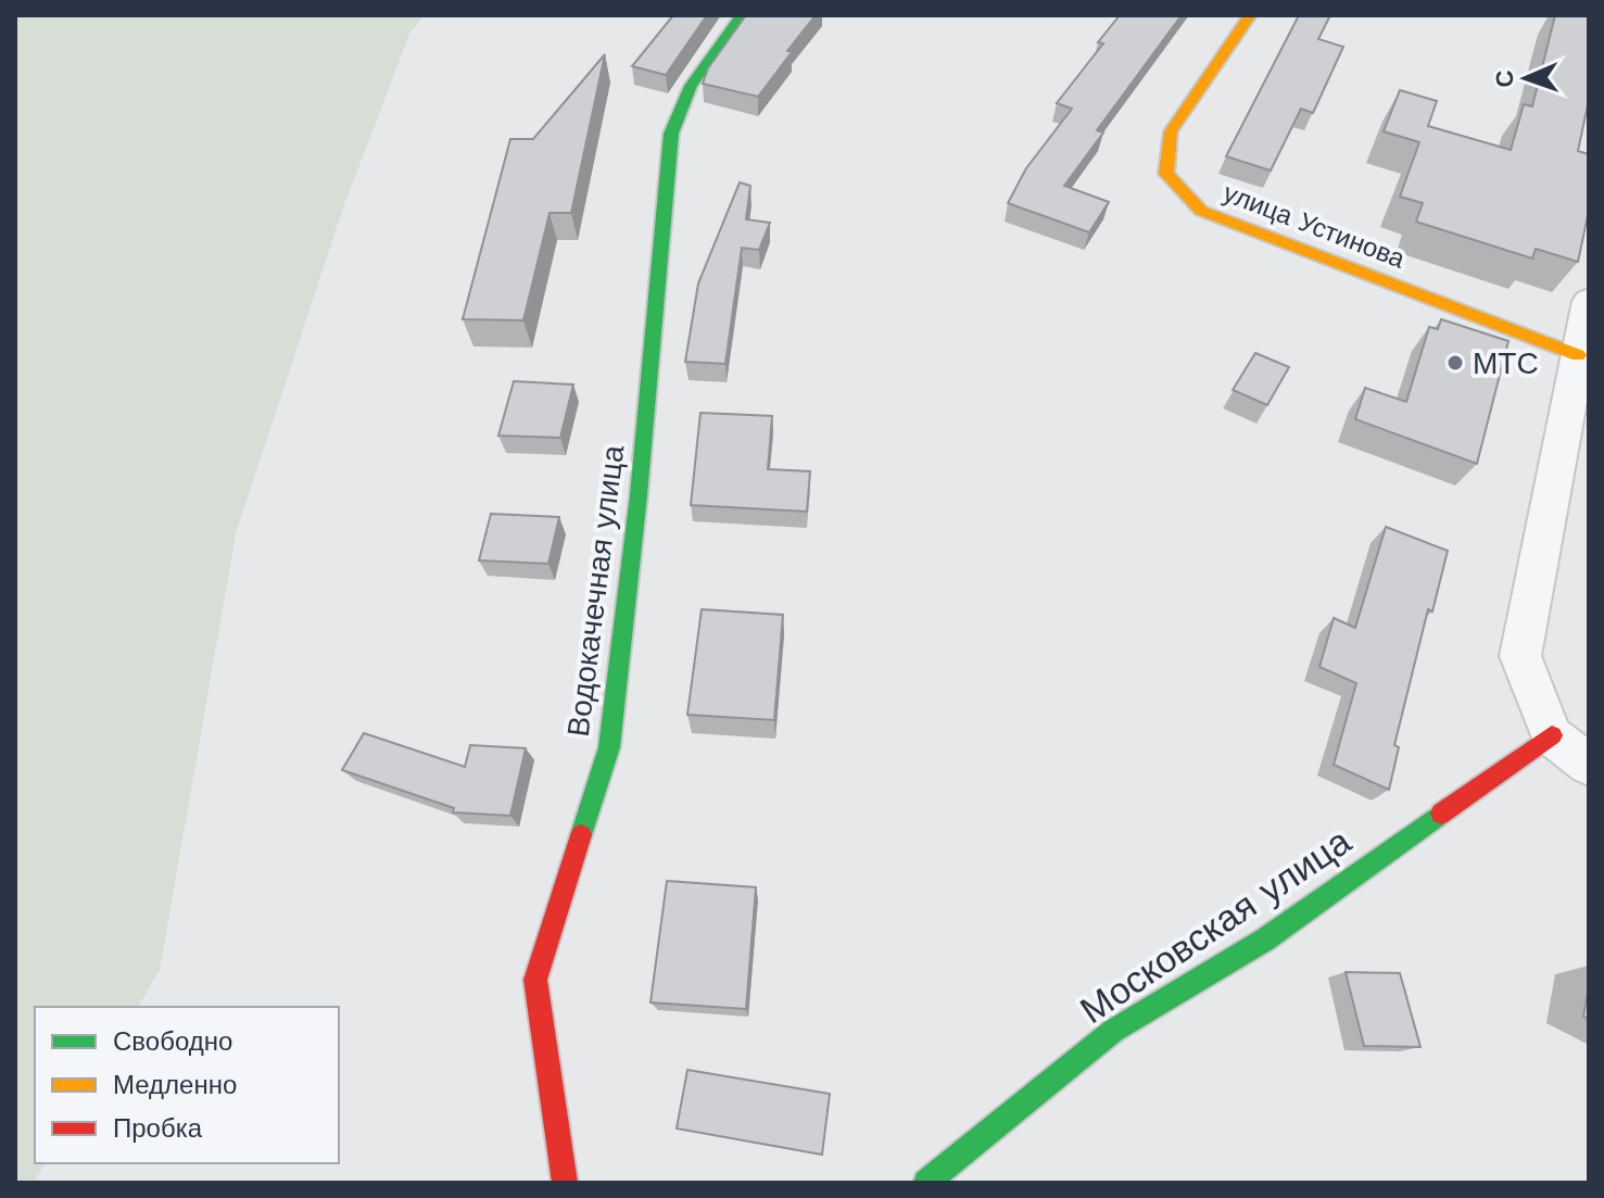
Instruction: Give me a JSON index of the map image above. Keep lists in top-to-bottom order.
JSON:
{
  "streets": {
    "street": ["улица Устинова", "Водокачечная улица", "Московская улица"]
  },
  "places": ["МТС"],
  "legend": ["Свободно", "Медленно", "Пробка"],
  "north": "left"
}
